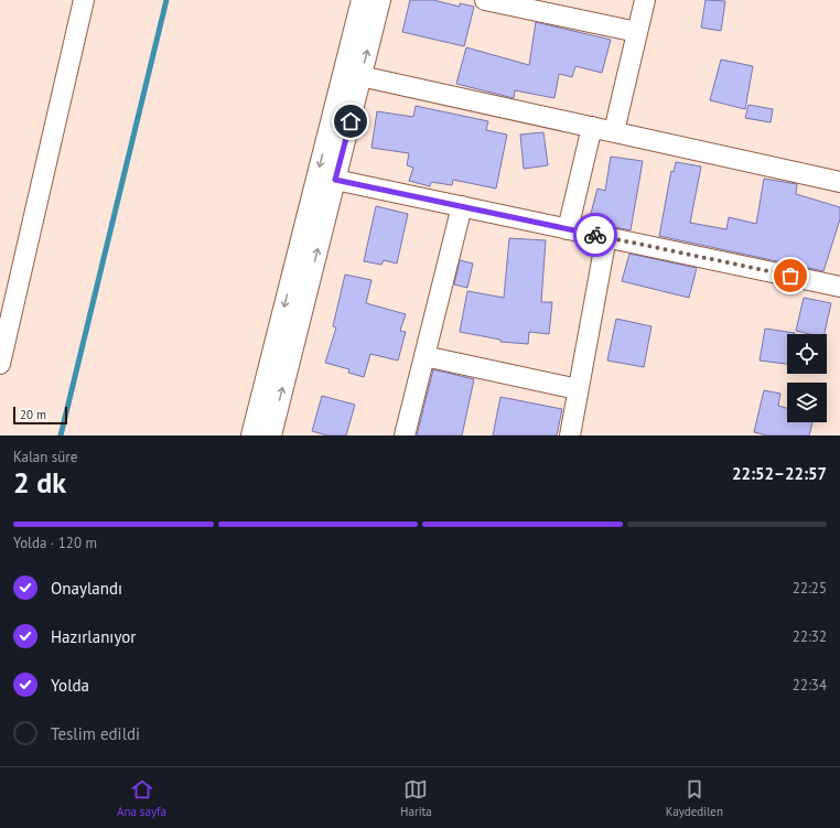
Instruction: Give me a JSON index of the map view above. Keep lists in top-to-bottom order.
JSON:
{
  "scale_bar": "20 m",
  "page": {
    "scale": "20 m",
    "heading": ["2 dk", "Kalan süre", "22:52–22:57"],
    "bar": "Yolda · 120 m",
    "list": [
      ["Onaylandı", "22:25"],
      ["Hazırlanıyor", "22:32"],
      ["Yolda", "22:34"],
      "Teslim edildi"
    ],
    "tabs": ["Ana sayfa", "Harita", "Kaydedilen"]
  }
}
